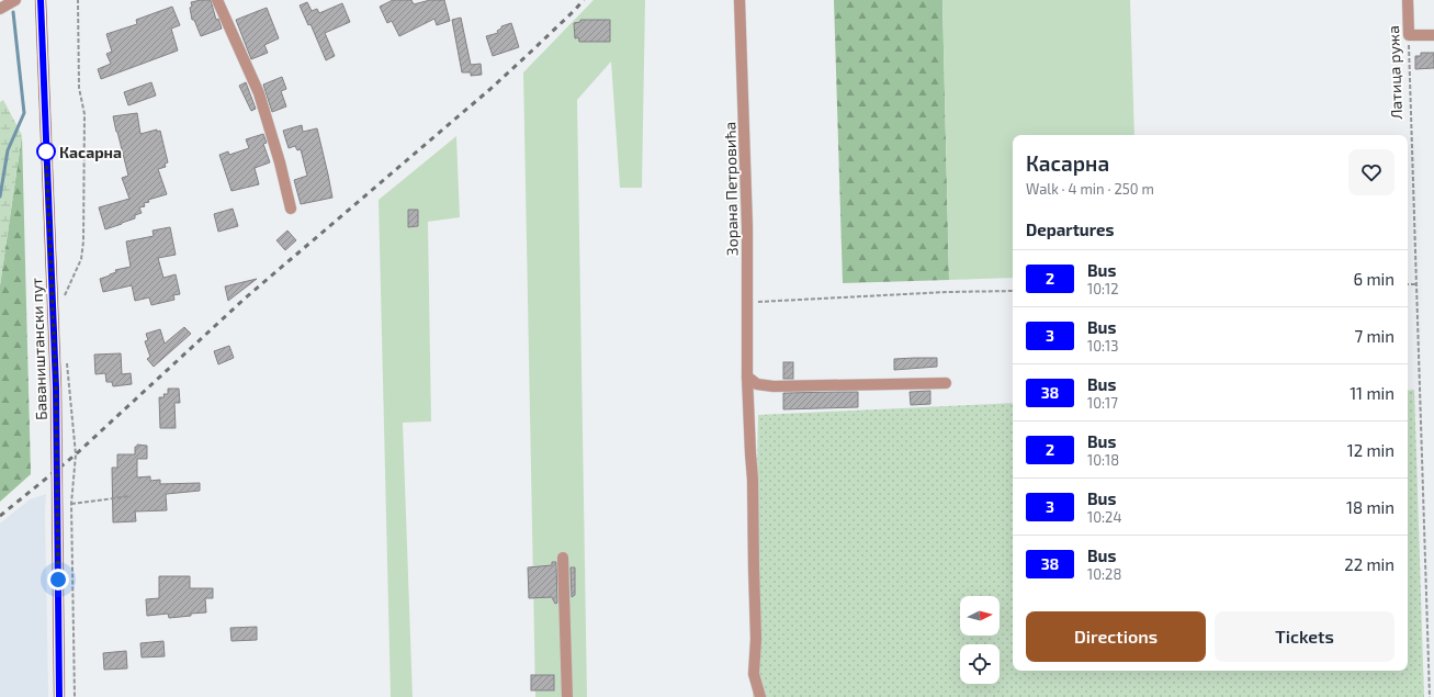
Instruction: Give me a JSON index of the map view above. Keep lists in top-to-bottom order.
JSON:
{
  "streets": {
    "main road": ["Баваништански пут"],
    "street": ["Латица ружа", "Зорана Петровића"]
  },
  "places": ["Касарна"],
  "lines": ["bus line 2"],
  "north": "right",
  "page": {
    "heading": [
      ["Касарна", "Walk · 4 min · 250 m"],
      "Departures"
    ],
    "list": [
      {
        "mark": "2",
        "name": "Bus",
        "note": "10:12",
        "value": "6 min"
      },
      {
        "mark": "3",
        "name": "Bus",
        "note": "10:13",
        "value": "7 min"
      },
      {
        "mark": "38",
        "name": "Bus",
        "note": "10:17",
        "value": "11 min"
      },
      {
        "mark": "2",
        "name": "Bus",
        "note": "10:18",
        "value": "12 min"
      },
      {
        "mark": "3",
        "name": "Bus",
        "note": "10:24",
        "value": "18 min"
      },
      {
        "mark": "38",
        "name": "Bus",
        "note": "10:28",
        "value": "22 min"
      }
    ],
    "buttons": ["Directions", "Tickets"]
  }
}
